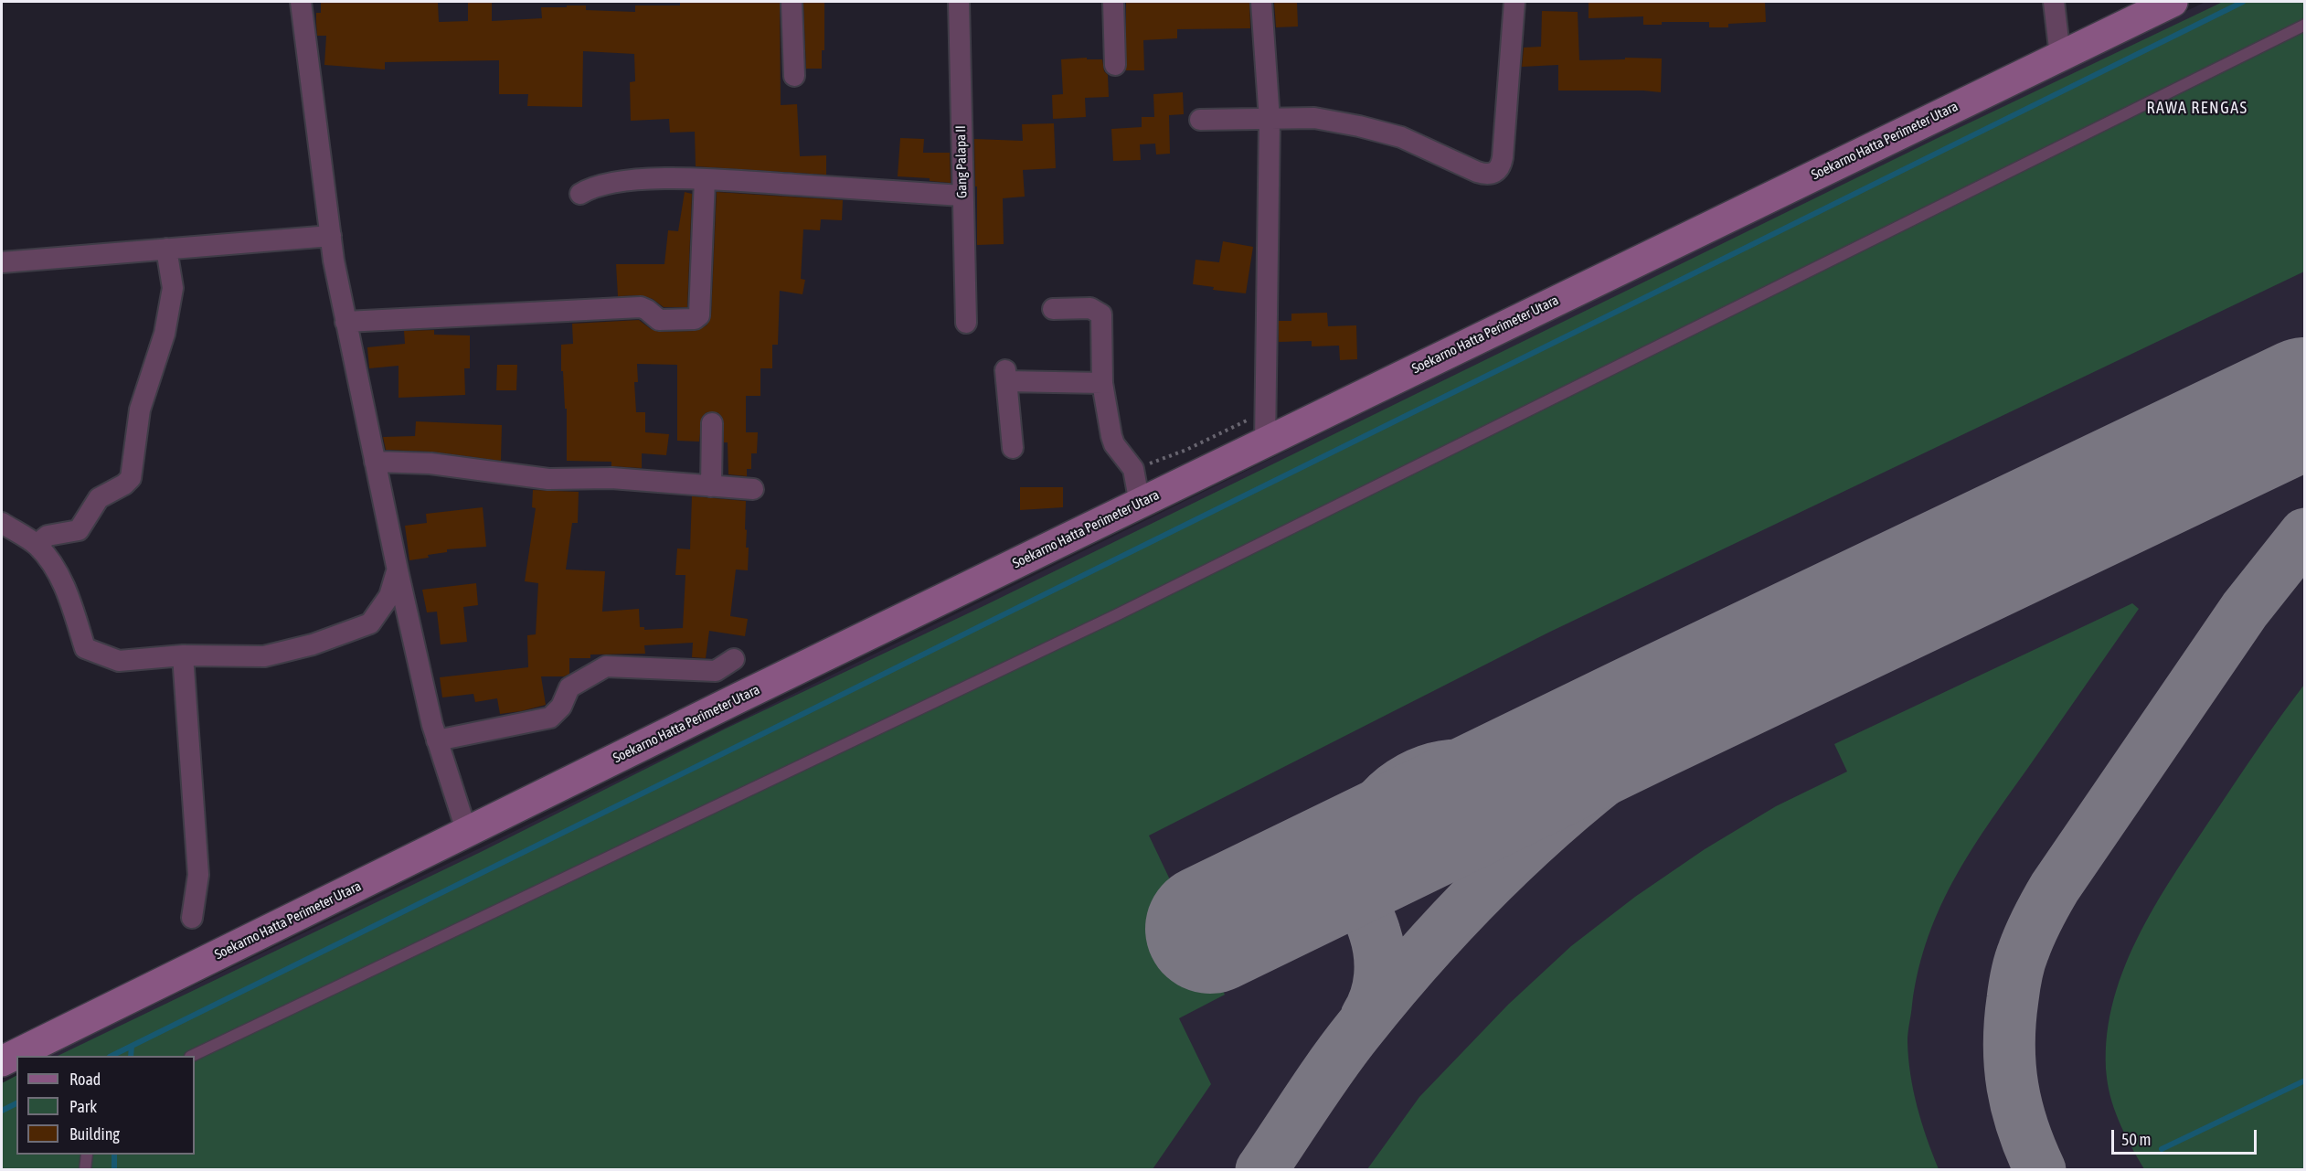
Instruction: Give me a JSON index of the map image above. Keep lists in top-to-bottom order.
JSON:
{
  "streets": {
    "main road": ["Soekarno Hatta Perimeter Utara"],
    "street": ["Gang Palapa II"]
  },
  "districts": ["RAWA RENGAS"],
  "legend": ["Road", "Park", "Building"],
  "scale_bar": "50 m"
}
